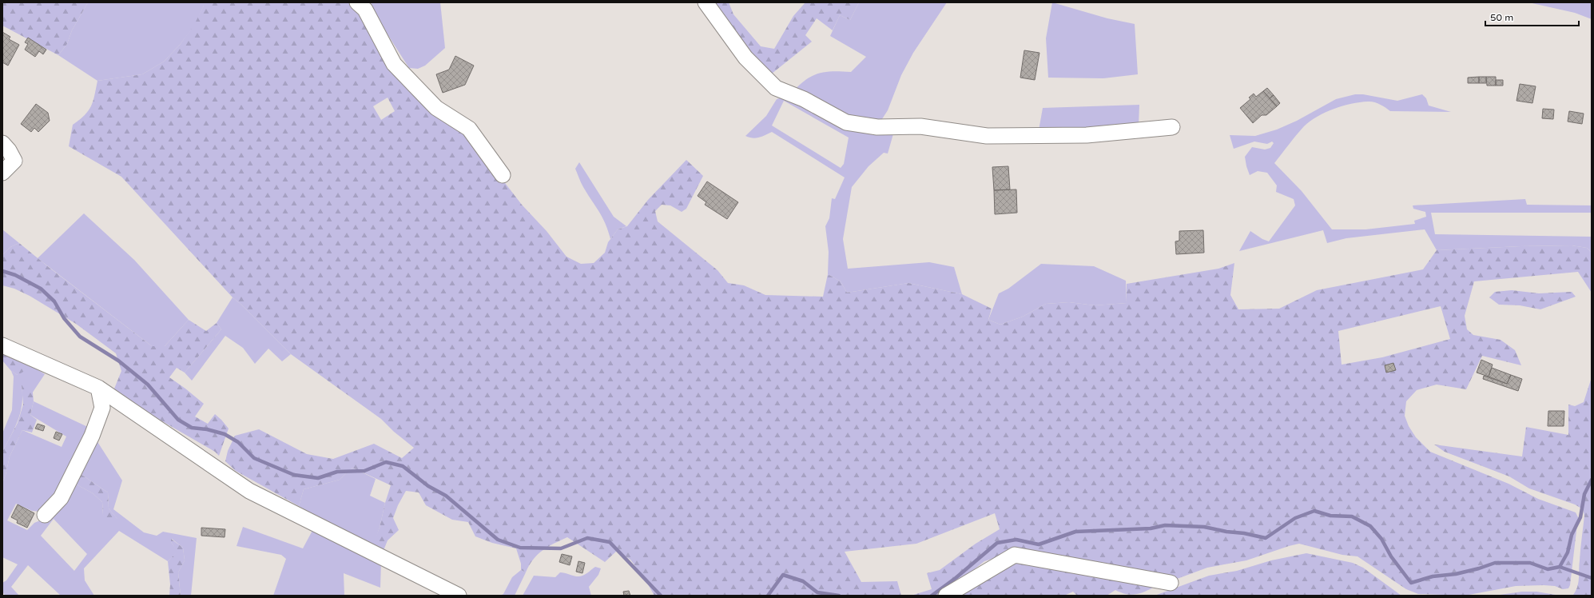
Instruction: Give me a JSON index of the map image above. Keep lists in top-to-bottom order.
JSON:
{
  "scale_bar": "50 m"
}
